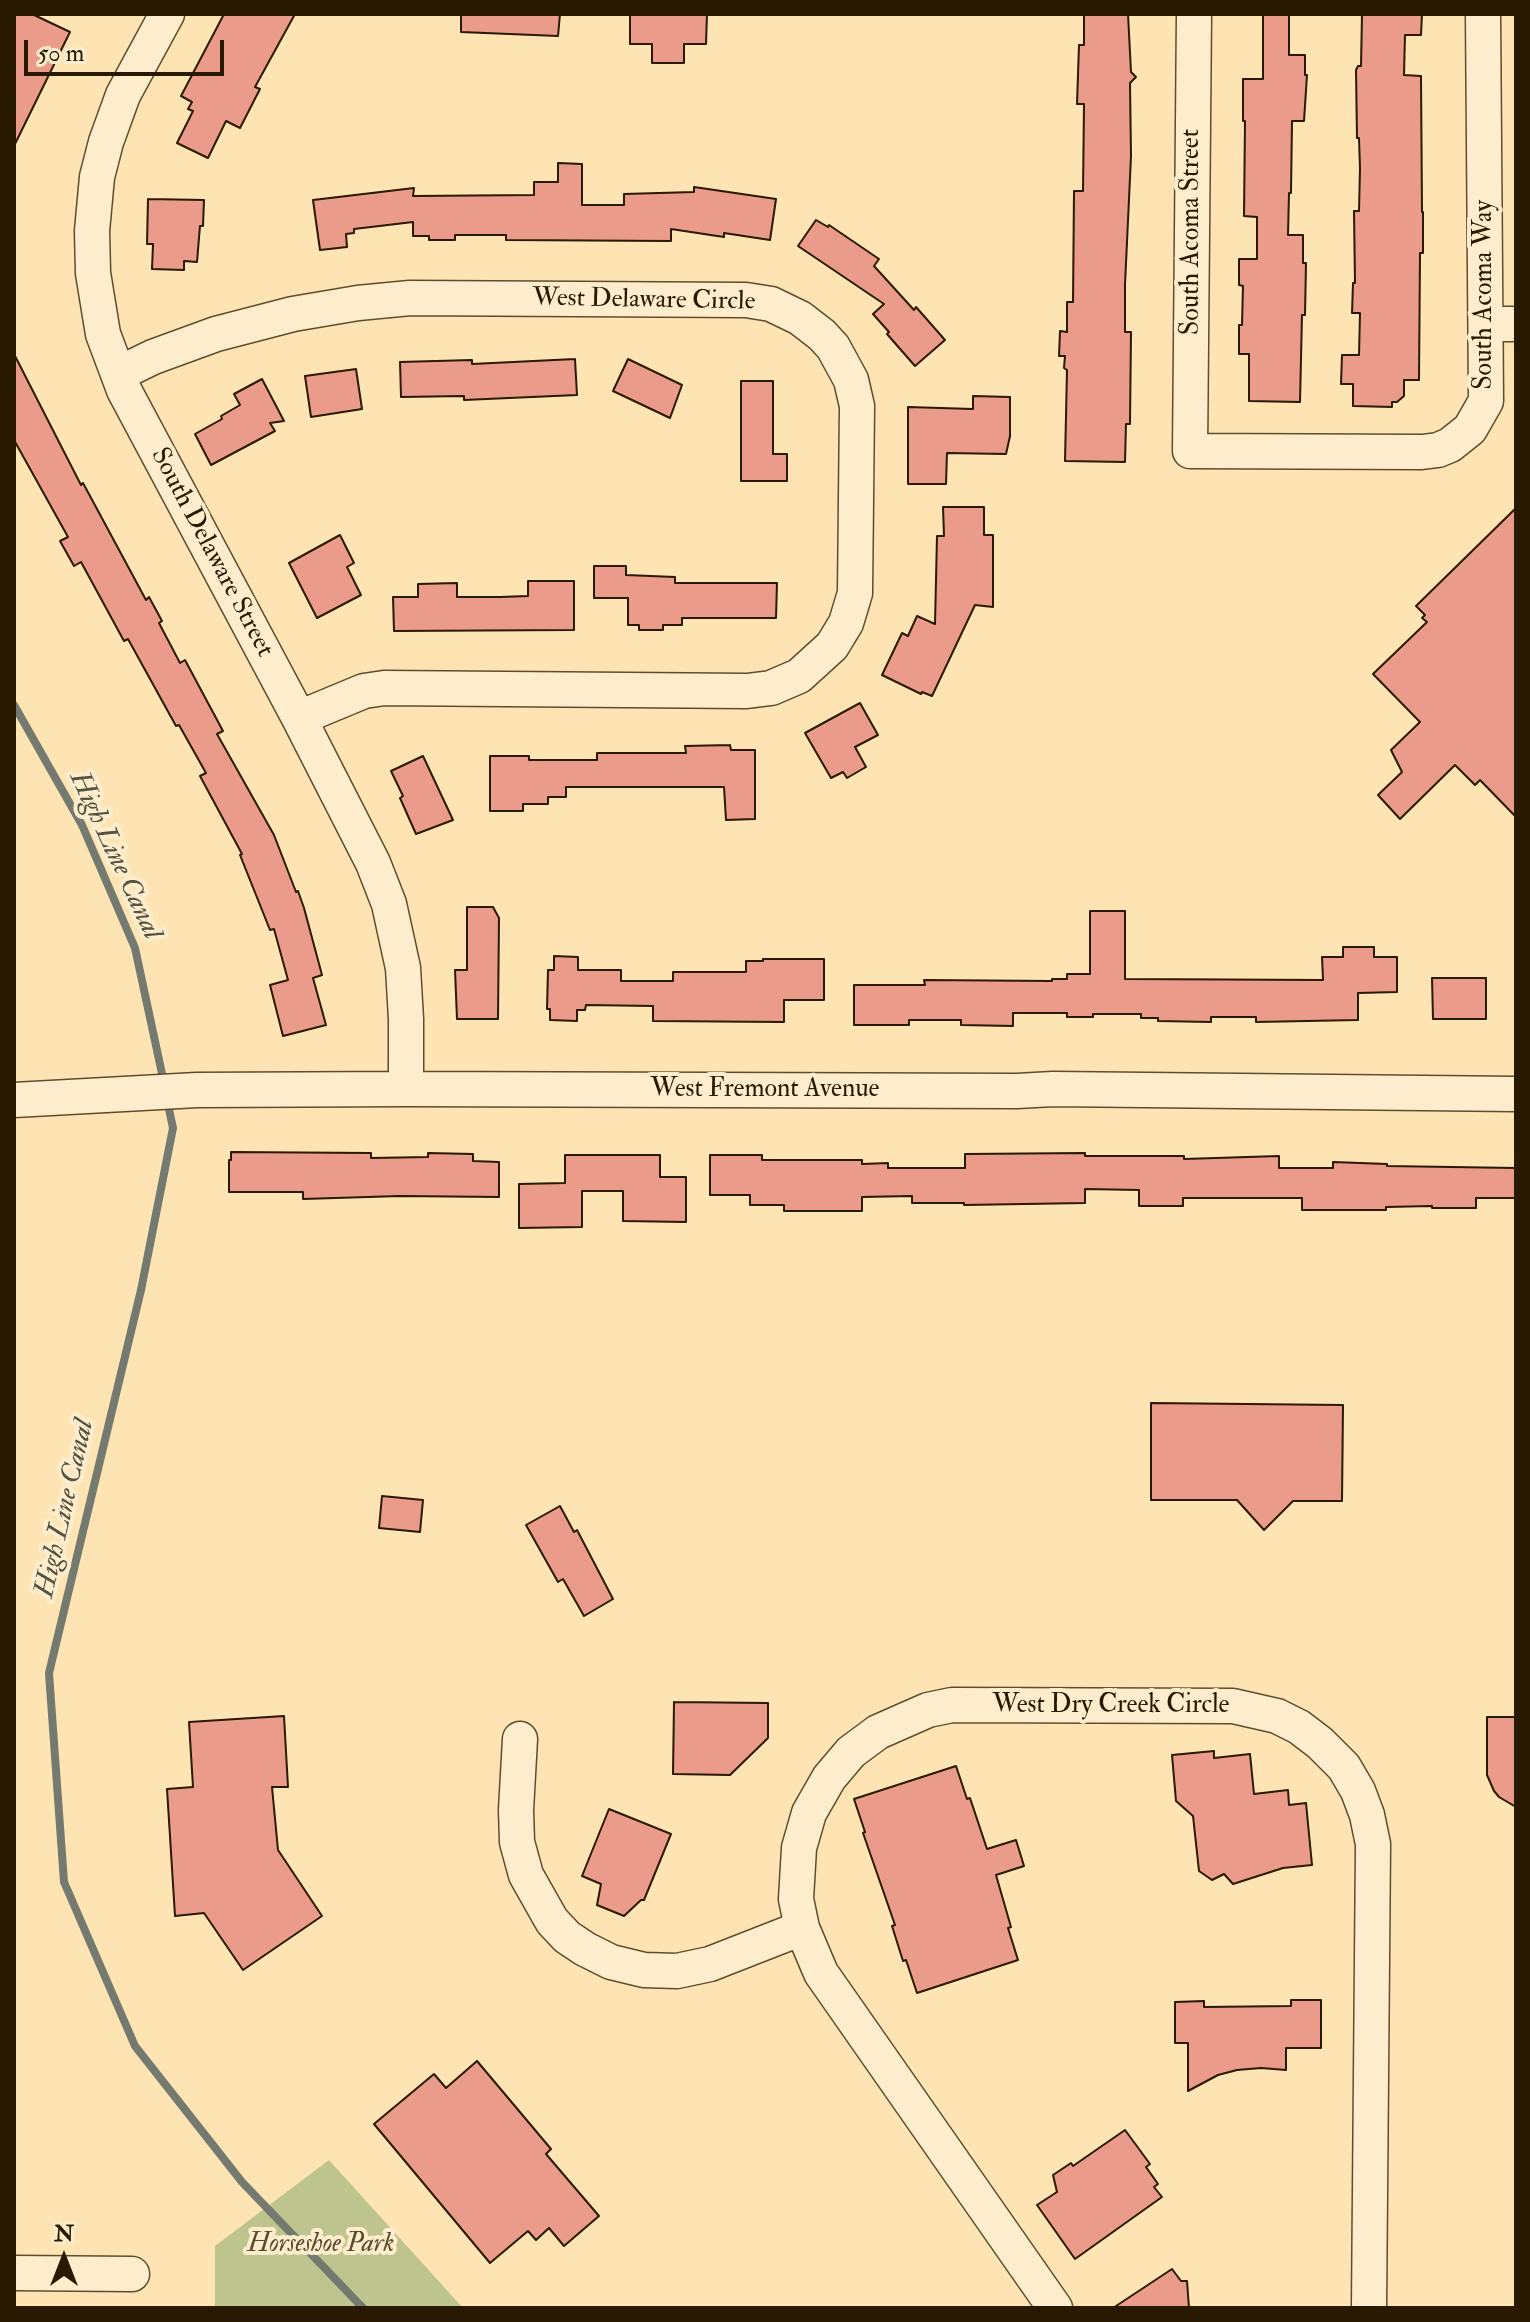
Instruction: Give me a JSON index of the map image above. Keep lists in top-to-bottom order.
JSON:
{
  "streets": {
    "street": [
      "South Acoma Street",
      "South Acoma Way",
      "West Delaware Circle",
      "South Delaware Street",
      "West Fremont Avenue",
      "West Dry Creek Circle"
    ]
  },
  "crossings": [
    ["South Acoma Street", "South Acoma Way"],
    ["West Delaware Circle", "South Delaware Street"],
    ["South Delaware Street", "West Fremont Avenue"]
  ],
  "water": ["High Line Canal"],
  "parks": ["Horseshoe Park"],
  "scale_bar": "50 m",
  "north": "top"
}
